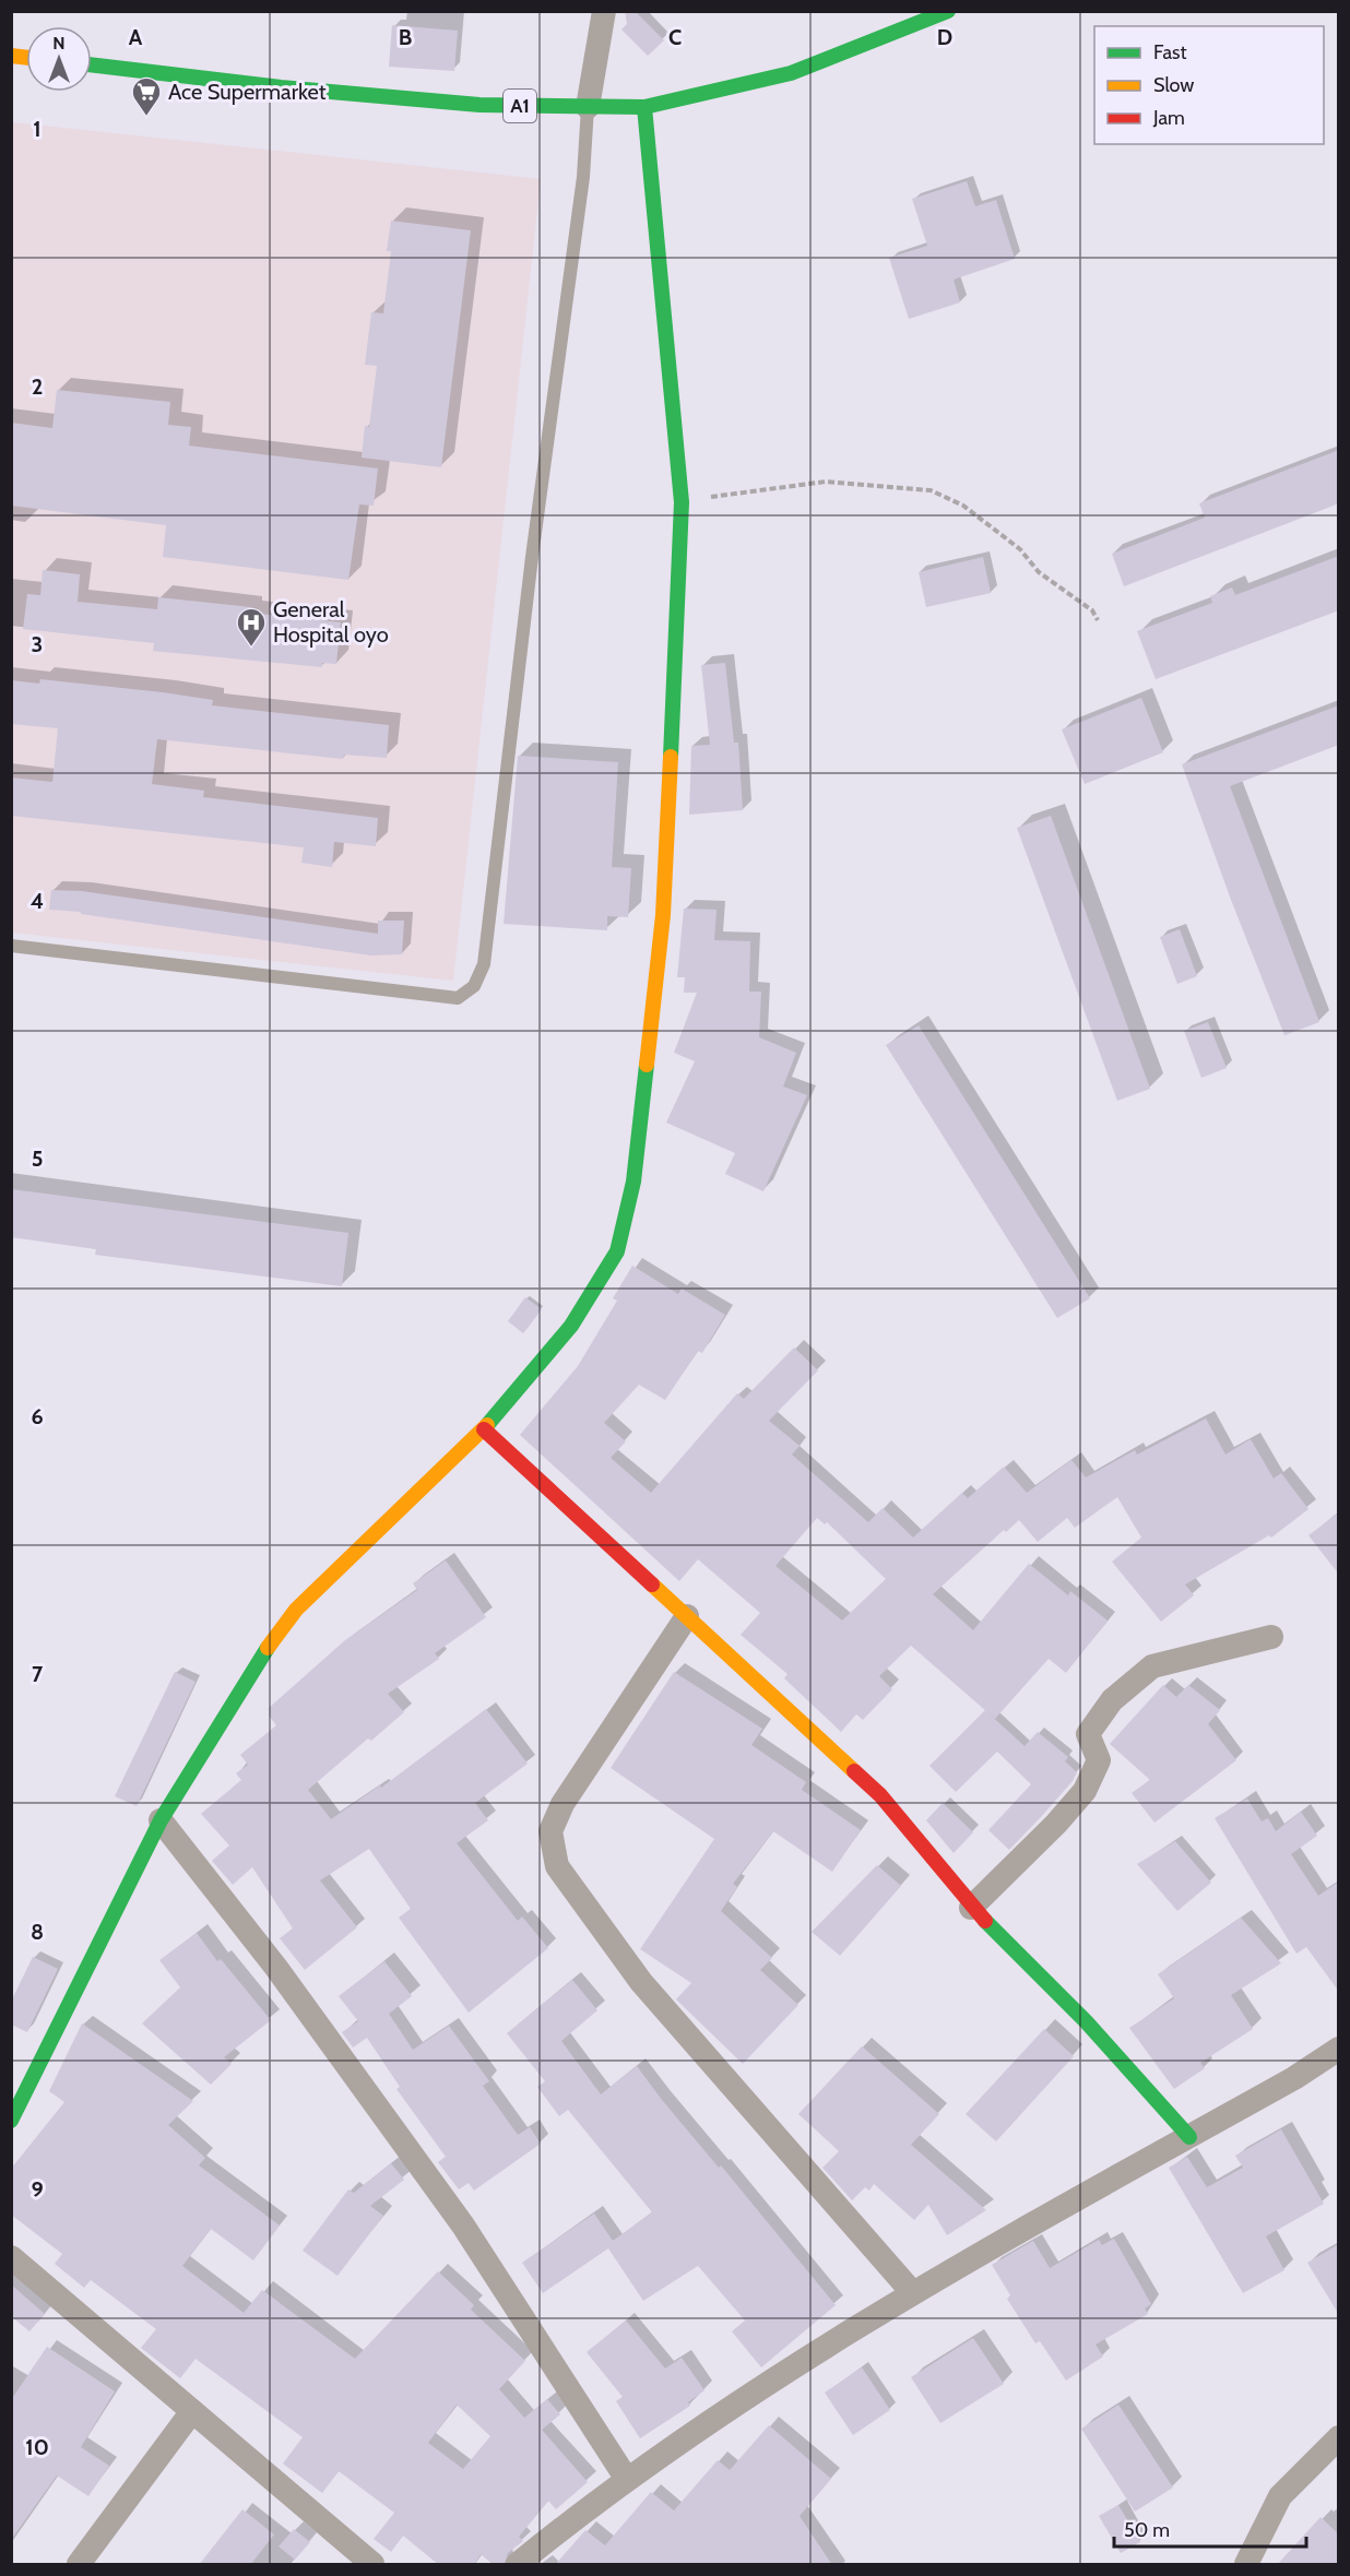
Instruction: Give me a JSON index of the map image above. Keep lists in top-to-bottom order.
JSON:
{
  "streets": {
    "main road": ["A1"]
  },
  "places": {
    "supermarket": ["Ace Supermarket"],
    "hospital": ["General Hospital oyo"]
  },
  "legend": ["Fast", "Slow", "Jam"],
  "scale_bar": "50 m",
  "north": "top",
  "grid": {
    "columns": [
      "A",
      "B",
      "C",
      "D"
    ],
    "rows": [
      "1",
      "2",
      "3",
      "4",
      "5",
      "6",
      "7",
      "8",
      "9",
      "10"
    ]
  }
}
